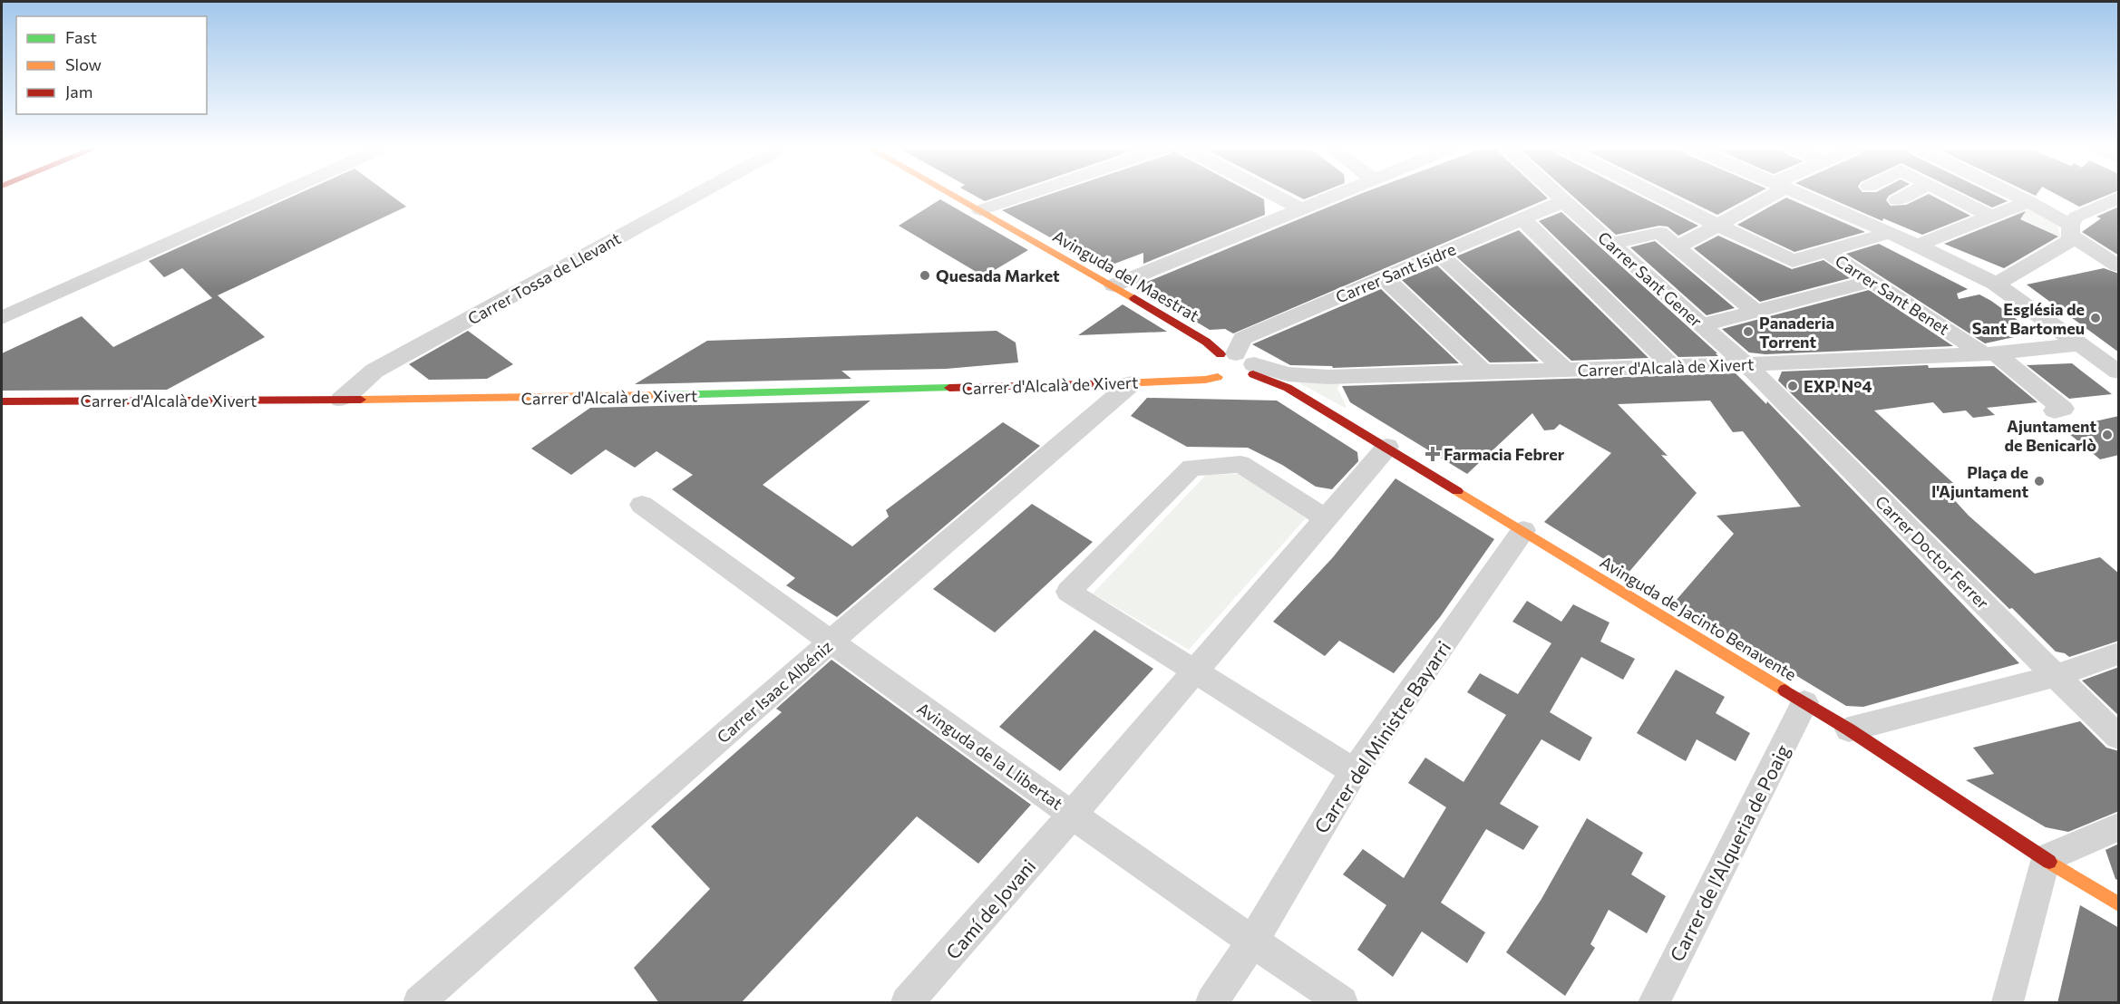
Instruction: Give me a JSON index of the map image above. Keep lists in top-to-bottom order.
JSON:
{
  "streets": {
    "street": [
      "Carrer Sant Isidre",
      "Avinguda del Maestrat",
      "Carrer Tossa de Llevant",
      "Carrer Sant Gener",
      "Carrer Sant Benet",
      "Carrer d'Alcalà de Xivert",
      "Carrer Doctor Ferrer",
      "Avinguda de Jacinto Benavente",
      "Carrer Isaac Albéniz",
      "Carrer del Ministre Bayarri",
      "Avinguda de la Llibertat",
      "Carrer de l'Alqueria de Poaig",
      "Camí de Jovani"
    ]
  },
  "crossings": [
    ["Carrer Sant Isidre", "Avinguda del Maestrat"],
    ["Carrer Sant Isidre", "Carrer Sant Gener"],
    ["Carrer Sant Isidre", "Carrer d'Alcalà de Xivert"],
    ["Carrer Sant Isidre", "Avinguda de Jacinto Benavente"],
    ["Avinguda del Maestrat", "Carrer d'Alcalà de Xivert"],
    ["Avinguda del Maestrat", "Avinguda de Jacinto Benavente"],
    ["Carrer Tossa de Llevant", "Carrer d'Alcalà de Xivert"],
    ["Carrer Sant Gener", "Carrer d'Alcalà de Xivert"],
    ["Carrer Sant Gener", "Carrer Doctor Ferrer"],
    ["Carrer Sant Benet", "Carrer d'Alcalà de Xivert"],
    ["Carrer d'Alcalà de Xivert", "Carrer Doctor Ferrer"],
    ["Carrer d'Alcalà de Xivert", "Avinguda de Jacinto Benavente"],
    ["Carrer d'Alcalà de Xivert", "Carrer Isaac Albéniz"],
    ["Avinguda de Jacinto Benavente", "Carrer del Ministre Bayarri"],
    ["Avinguda de Jacinto Benavente", "Carrer de l'Alqueria de Poaig"],
    ["Avinguda de Jacinto Benavente", "Camí de Jovani"],
    ["Carrer Isaac Albéniz", "Avinguda de la Llibertat"],
    ["Carrer del Ministre Bayarri", "Avinguda de la Llibertat"],
    ["Avinguda de la Llibertat", "Camí de Jovani"]
  ],
  "places": {
    "other": [
      "Quesada Market",
      "Església de Sant Bartomeu",
      "Panaderia Torrent",
      "EXP. N°4",
      "Ajuntament de Benicarlò",
      "Plaça de l'Ajuntament"
    ],
    "health": ["Farmacia Febrer"]
  },
  "legend": ["Fast", "Slow", "Jam"]
}
